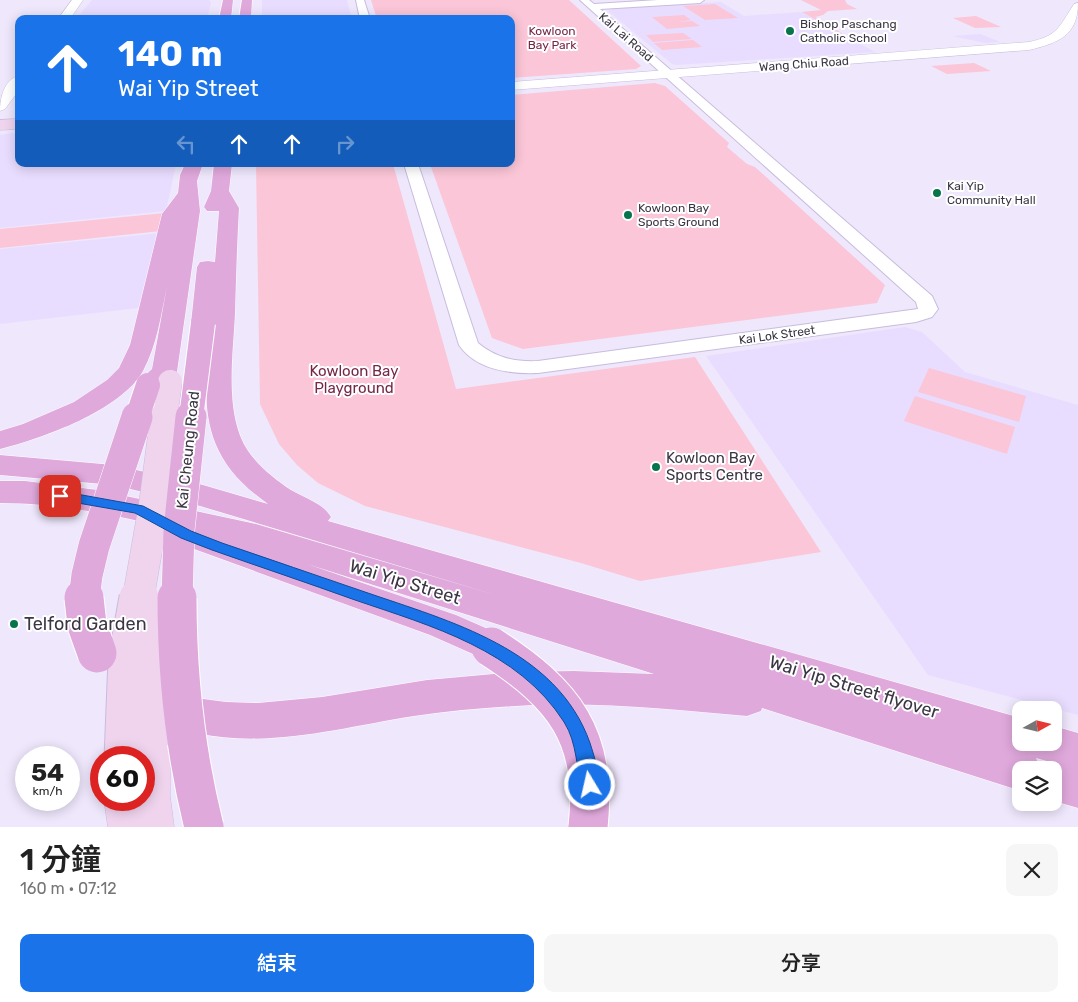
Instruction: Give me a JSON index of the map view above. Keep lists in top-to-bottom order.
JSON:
{
  "streets": {
    "main road": ["Kai Cheung Road", "Wai Yip Street", "Wai Yip Street flyover"],
    "street": ["Kai Lai Road", "Wang Chiu Road", "Kai Lok Street"]
  },
  "crossings": [
    ["Kai Lai Road", "Wang Chiu Road"],
    ["Kai Lai Road", "Kai Lok Street"],
    ["Wang Chiu Road", "Kai Lok Street"],
    ["Wai Yip Street", "Wai Yip Street flyover"]
  ],
  "parks": ["Kowloon Bay Park", "Kowloon Bay Playground"],
  "places": [
    "Bishop Paschang Catholic School",
    "Kai Yip Community Hall",
    "Kowloon Bay Sports Ground",
    "Kowloon Bay Sports Centre",
    "Telford Garden"
  ],
  "north": "right",
  "page": {
    "turn": ["140 m", "Wai Yip Street"],
    "speed": "54 km/h",
    "limit": "60",
    "heading": ["1 分鐘", "160 m · 07:12"],
    "buttons": ["結束", "分享"]
  }
}
